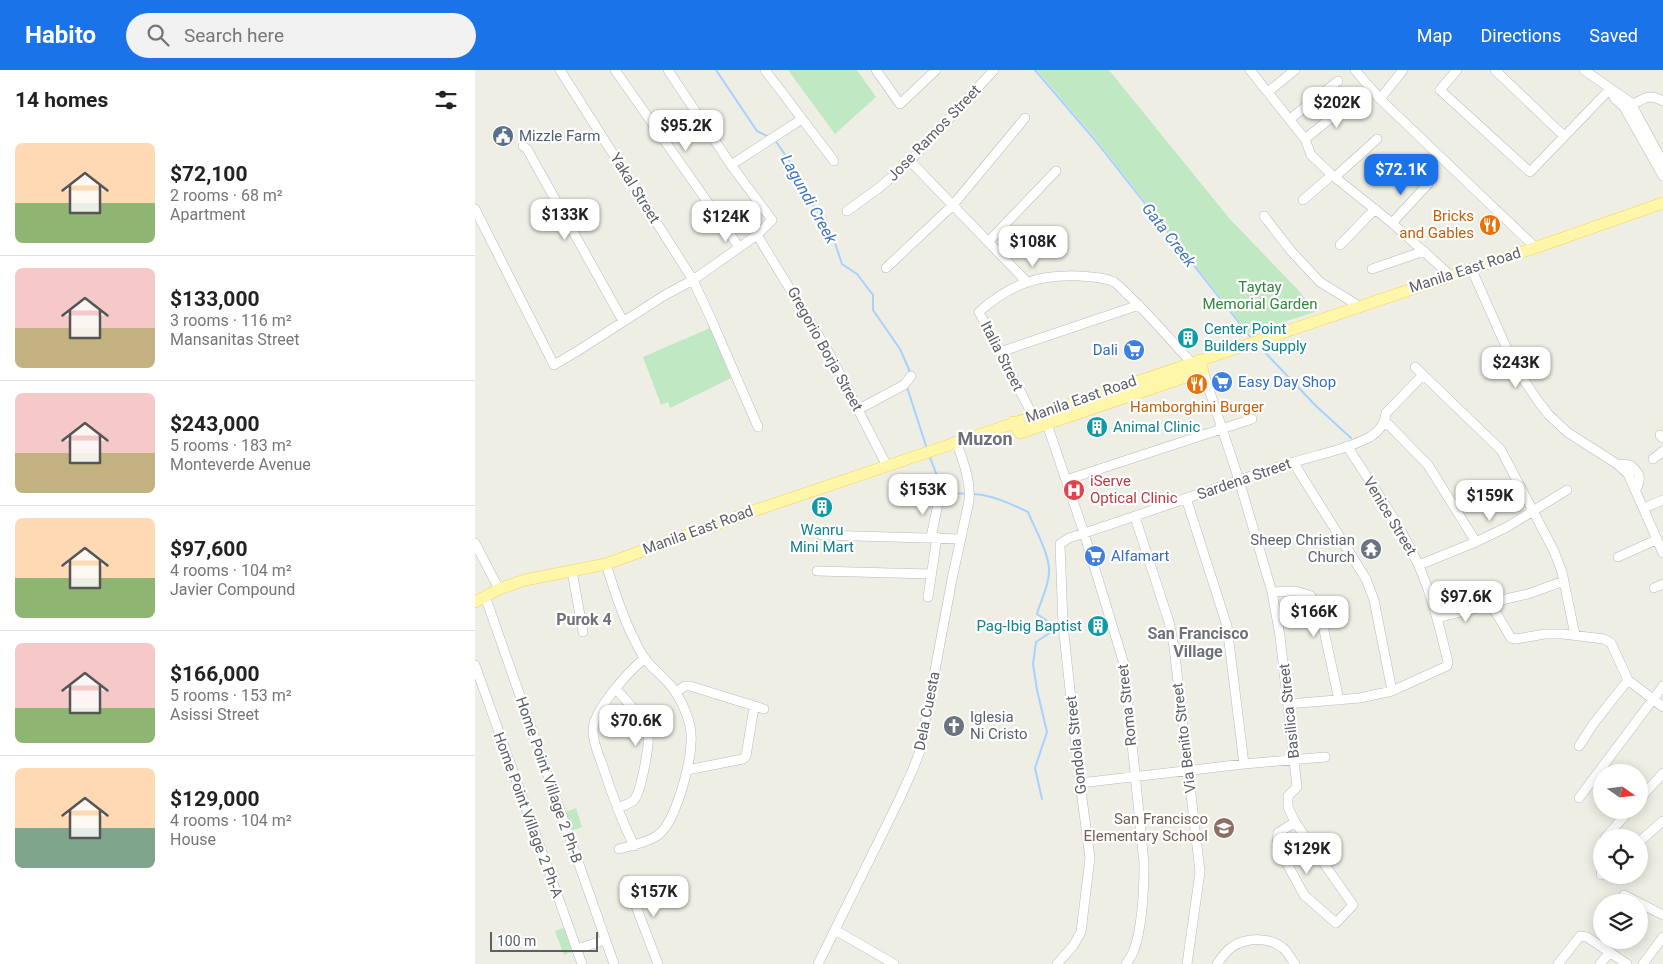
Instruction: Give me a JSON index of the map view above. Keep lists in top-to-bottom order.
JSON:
{
  "streets": {
    "main road": ["Manila East Road"],
    "street": [
      "Jose Ramos Street",
      "Yakal Street",
      "Gregorio Borja Street",
      "Italia Street",
      "Sardena Street",
      "Venice Street",
      "Roma Street",
      "Dela Cuesta",
      "Basilica Street",
      "Via Benito Street",
      "Gondola Street",
      "Home Point Village 2 Ph-B",
      "Home Point Village 2 Ph-A"
    ]
  },
  "crossings": [
    ["Manila East Road", "Gregorio Borja Street"],
    ["Manila East Road", "Italia Street"],
    ["Manila East Road", "Dela Cuesta"],
    ["Manila East Road", "Basilica Street"],
    ["Manila East Road", "Home Point Village 2 Ph-B"],
    ["Italia Street", "Basilica Street"],
    ["Sardena Street", "Venice Street"],
    ["Sardena Street", "Roma Street"],
    ["Sardena Street", "Basilica Street"],
    ["Sardena Street", "Via Benito Street"],
    ["Sardena Street", "Gondola Street"],
    ["Roma Street", "Gondola Street"]
  ],
  "districts": ["Muzon", "Purok 4", "San Francisco Village"],
  "water": ["Lagundi Creek", "Gata Creek"],
  "parks": ["Taytay Memorial Garden"],
  "places": {
    "public building": ["Mizzle Farm"],
    "restaurant": ["Bricks and Gables", "Hamborghini Burger"],
    "building": [
      "Center Point Builders Supply",
      "Animal Clinic",
      "Wanru Mini Mart",
      "Pag-Ibig Baptist"
    ],
    "supermarket": ["Dali", "Easy Day Shop", "Alfamart"],
    "hospital": ["iServe Optical Clinic"],
    "temple": ["Sheep Christian Church"],
    "church": ["Iglesia Ni Cristo"],
    "school or university": ["San Francisco Elementary School"]
  },
  "scale_bar": "100 m",
  "north": "right",
  "page": {
    "header": "Habito",
    "search": "Search here",
    "nav": ["Map", "Directions", "Saved"],
    "heading": "14 homes",
    "price": [
      "$202K",
      "$95.2K",
      "$72.1K",
      "$133K",
      "$124K",
      "$108K",
      "$243K",
      "$153K",
      "$159K",
      "$97.6K",
      "$166K",
      "$70.6K",
      "$129K",
      "$157K"
    ],
    "list": [
      {
        "name": "$72,100",
        "note": "2 rooms · 68 m² · Apartment"
      },
      {
        "name": "$133,000",
        "note": "3 rooms · 116 m² · Mansanitas Street"
      },
      {
        "name": "$243,000",
        "note": "5 rooms · 183 m² · Monteverde Avenue"
      },
      {
        "name": "$97,600",
        "note": "4 rooms · 104 m² · Javier Compound"
      },
      {
        "name": "$166,000",
        "note": "5 rooms · 153 m² · Asissi Street"
      },
      {
        "name": "$129,000",
        "note": "4 rooms · 104 m² · House"
      }
    ],
    "scale": "100 m"
  }
}
